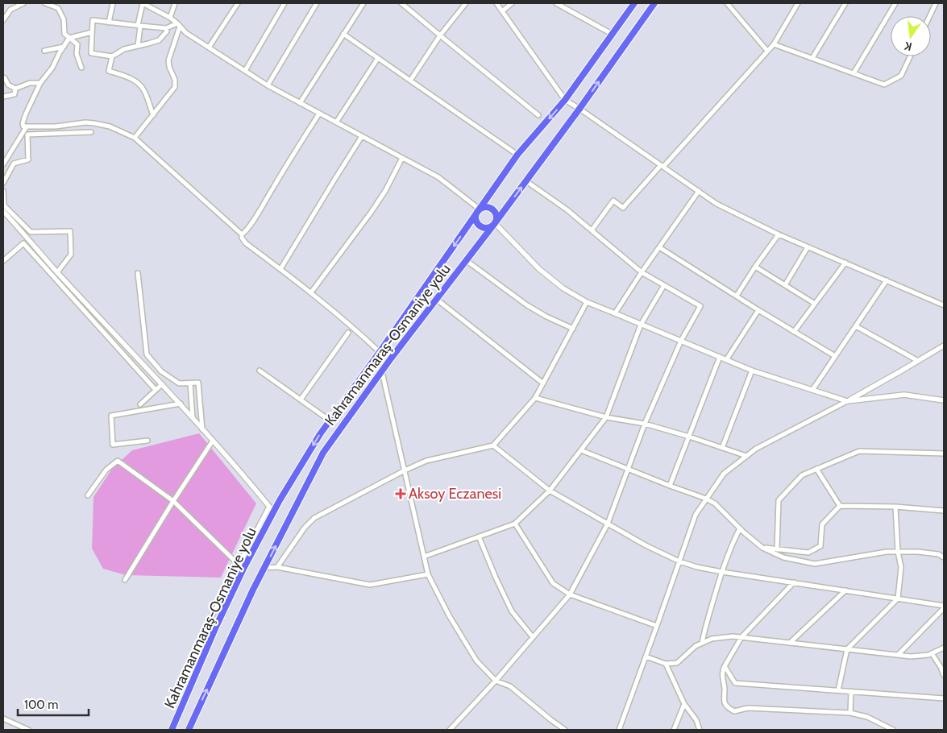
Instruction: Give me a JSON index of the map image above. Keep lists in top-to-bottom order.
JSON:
{
  "streets": {
    "highway": ["Kahramanmaraş-Osmaniye yolu"]
  },
  "places": {
    "health": ["Aksoy Eczanesi"]
  },
  "scale_bar": "100 m",
  "north": "bottom"
}
